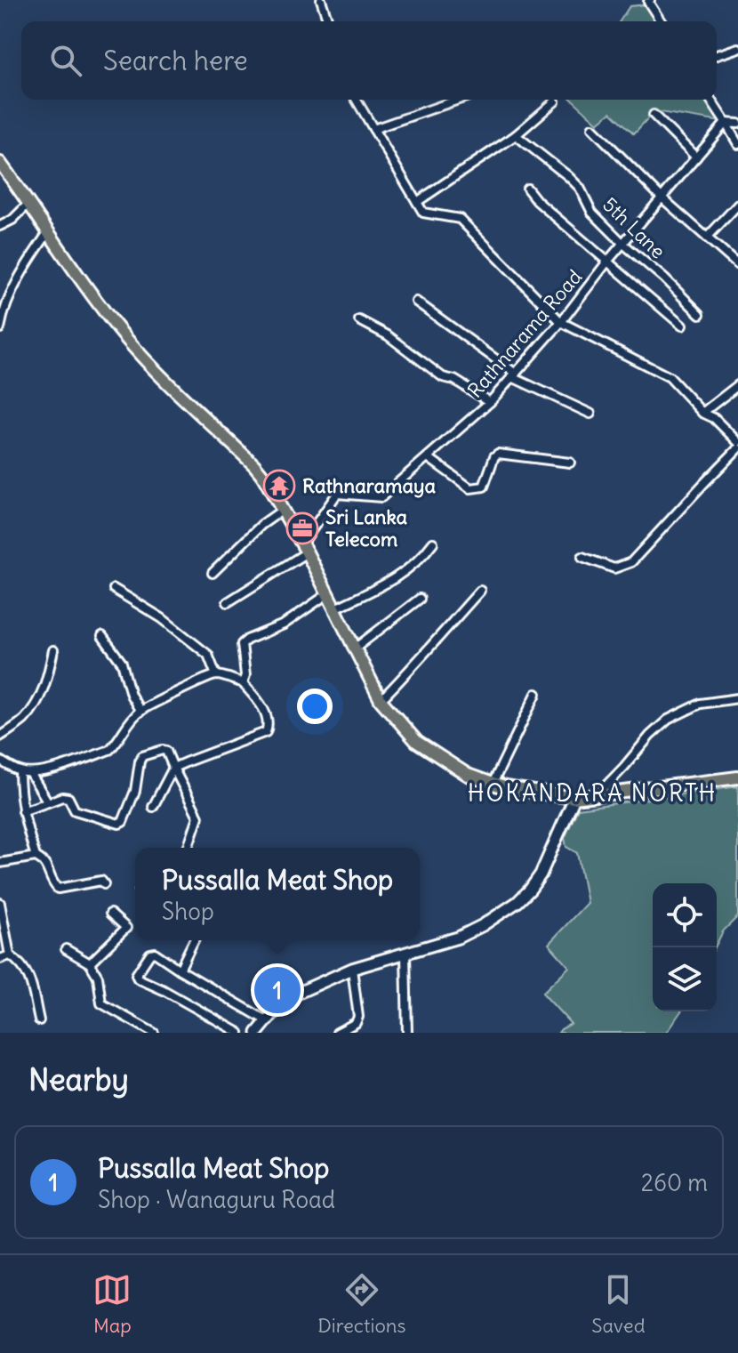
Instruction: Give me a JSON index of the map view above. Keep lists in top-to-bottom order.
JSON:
{
  "streets": {
    "street": ["5th Lane", "Rathnarama Road"]
  },
  "crossings": [
    ["5th Lane", "Rathnarama Road"]
  ],
  "districts": ["HOKANDARA NORTH"],
  "places": {
    "temple": ["Rathnaramaya"],
    "office": ["Sri Lanka Telecom"]
  },
  "page": {
    "search": "Search here",
    "popup": ["Pussalla Meat Shop", "Shop"],
    "pins": "1",
    "heading": "Nearby",
    "list": [
      {
        "mark": "1",
        "name": "Pussalla Meat Shop",
        "note": "Shop · Wanaguru Road",
        "value": "260 m"
      }
    ],
    "nav": ["Map", "Directions", "Saved"]
  }
}
